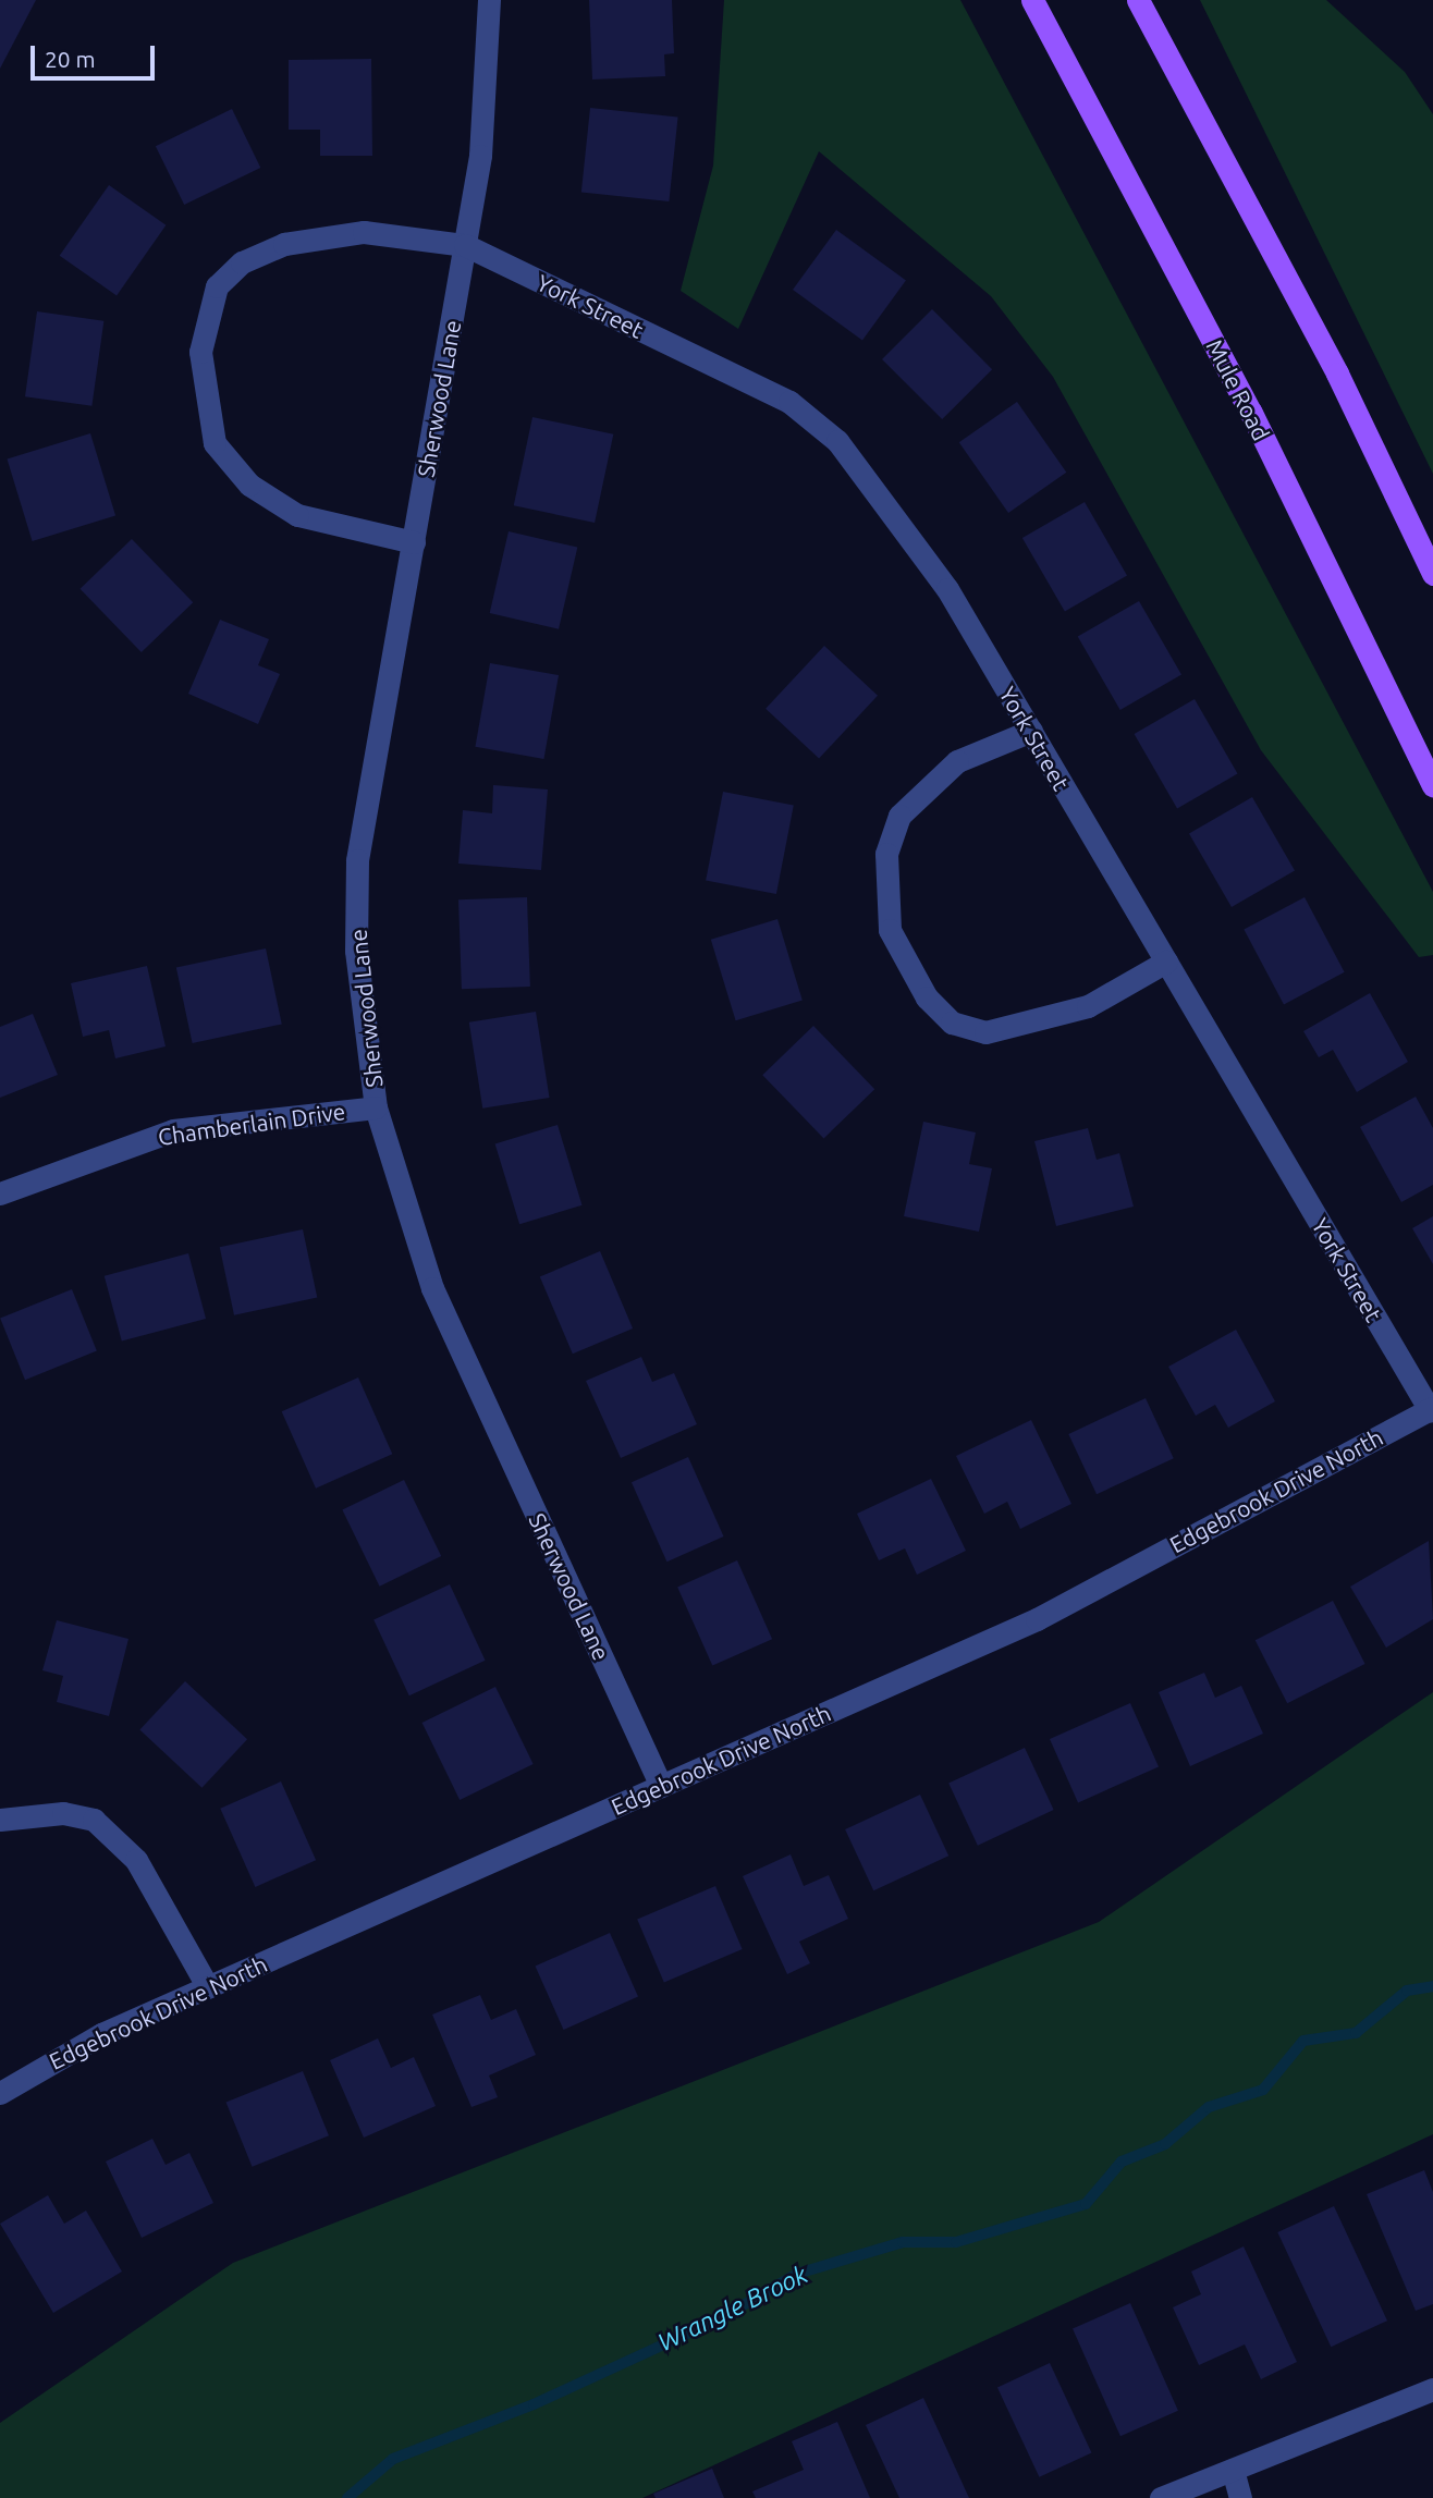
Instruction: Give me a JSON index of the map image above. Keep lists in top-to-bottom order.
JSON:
{
  "streets": {
    "main road": ["Mule Road"],
    "street": [
      "York Street",
      "Sherwood Lane",
      "Chamberlain Drive",
      "Edgebrook Drive North"
    ]
  },
  "crossings": [
    ["York Street", "Sherwood Lane"],
    ["York Street", "Edgebrook Drive North"],
    ["Sherwood Lane", "Chamberlain Drive"],
    ["Sherwood Lane", "Edgebrook Drive North"]
  ],
  "water": ["Wrangle Brook"],
  "scale_bar": "20 m"
}
